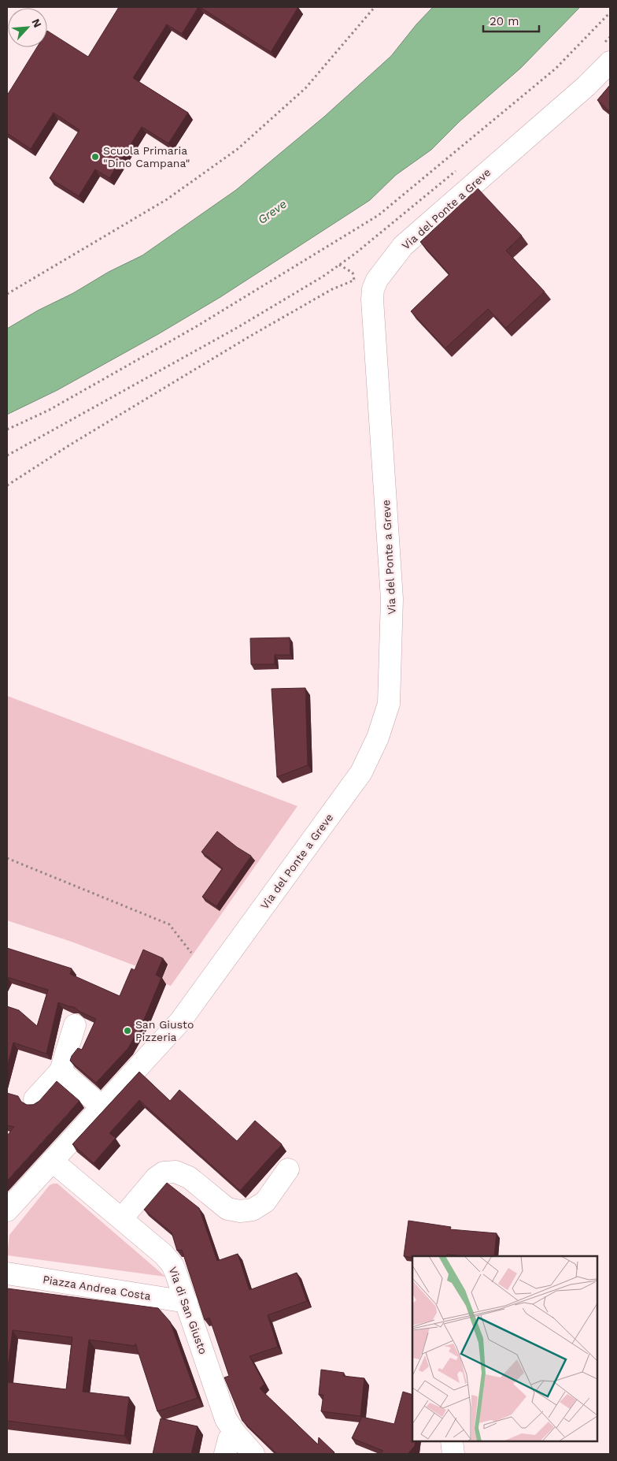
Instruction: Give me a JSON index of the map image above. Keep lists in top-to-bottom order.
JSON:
{
  "streets": {
    "street": ["Via del Ponte a Greve", "Piazza Andrea Costa", "Via di San Giusto"]
  },
  "crossings": [
    ["Via del Ponte a Greve", "Via di San Giusto"],
    ["Piazza Andrea Costa", "Via di San Giusto"]
  ],
  "water": ["Greve"],
  "places": ["Scuola Primaria \"Dino Campana\"", "San Giusto Pizzeria"],
  "scale_bar": "20 m",
  "north": "top right"
}
